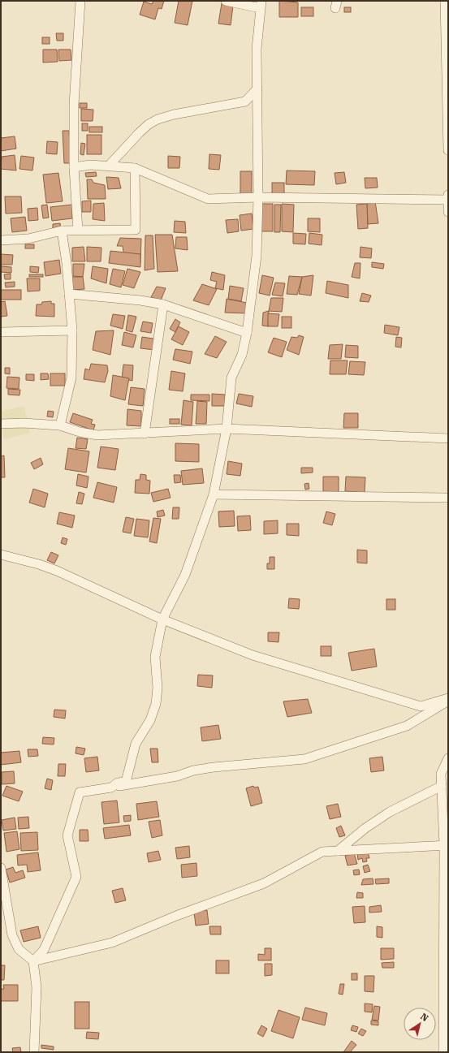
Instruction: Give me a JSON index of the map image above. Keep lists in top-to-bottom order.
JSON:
{
  "north": "top right"
}
